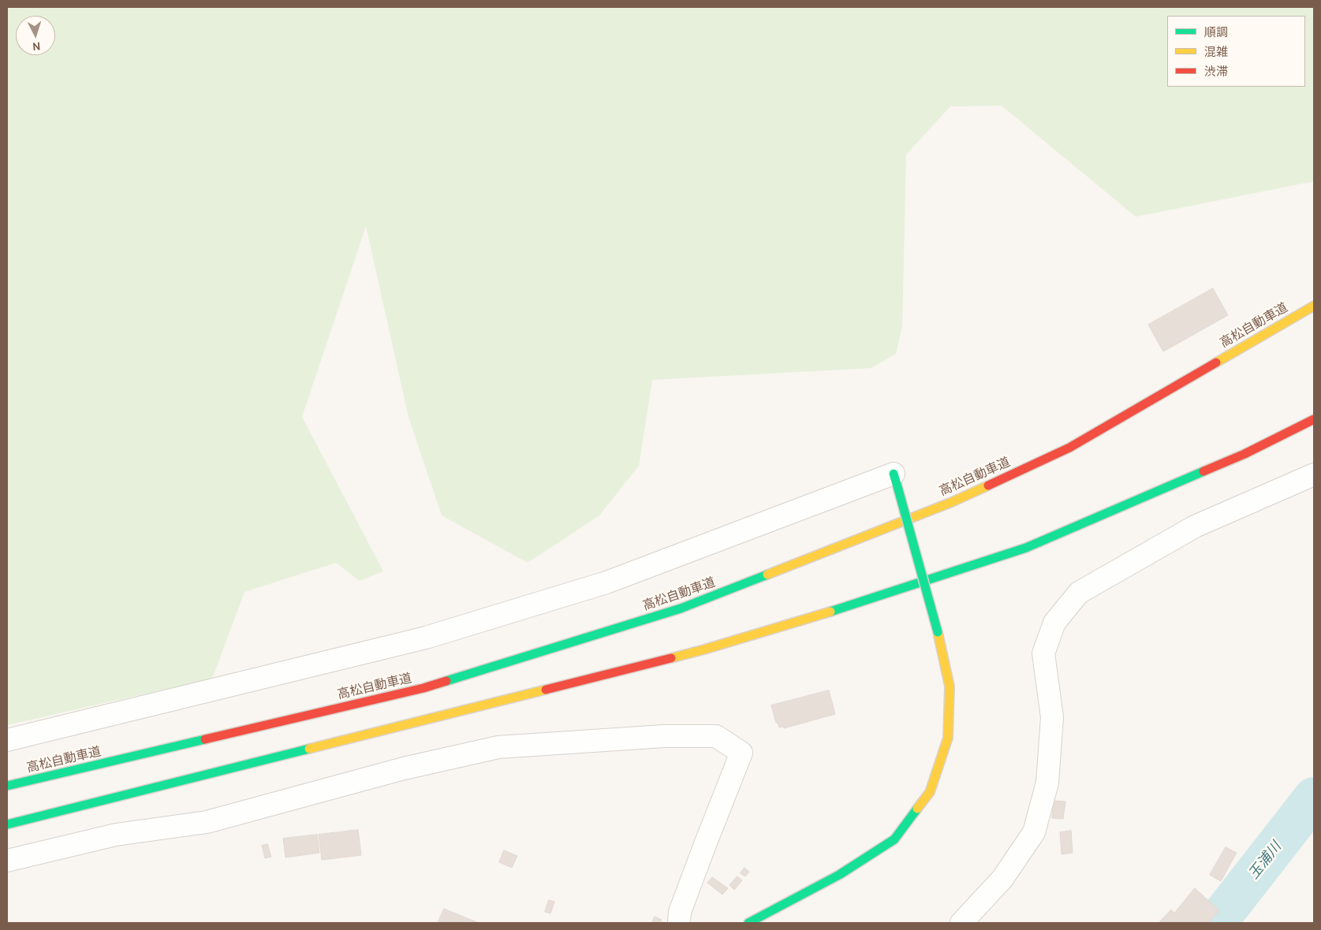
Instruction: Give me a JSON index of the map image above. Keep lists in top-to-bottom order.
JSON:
{
  "streets": {
    "main road": ["高松自動車道"]
  },
  "water": ["玉浦川"],
  "legend": ["順調", "混雑", "渋滞"],
  "north": "bottom"
}
